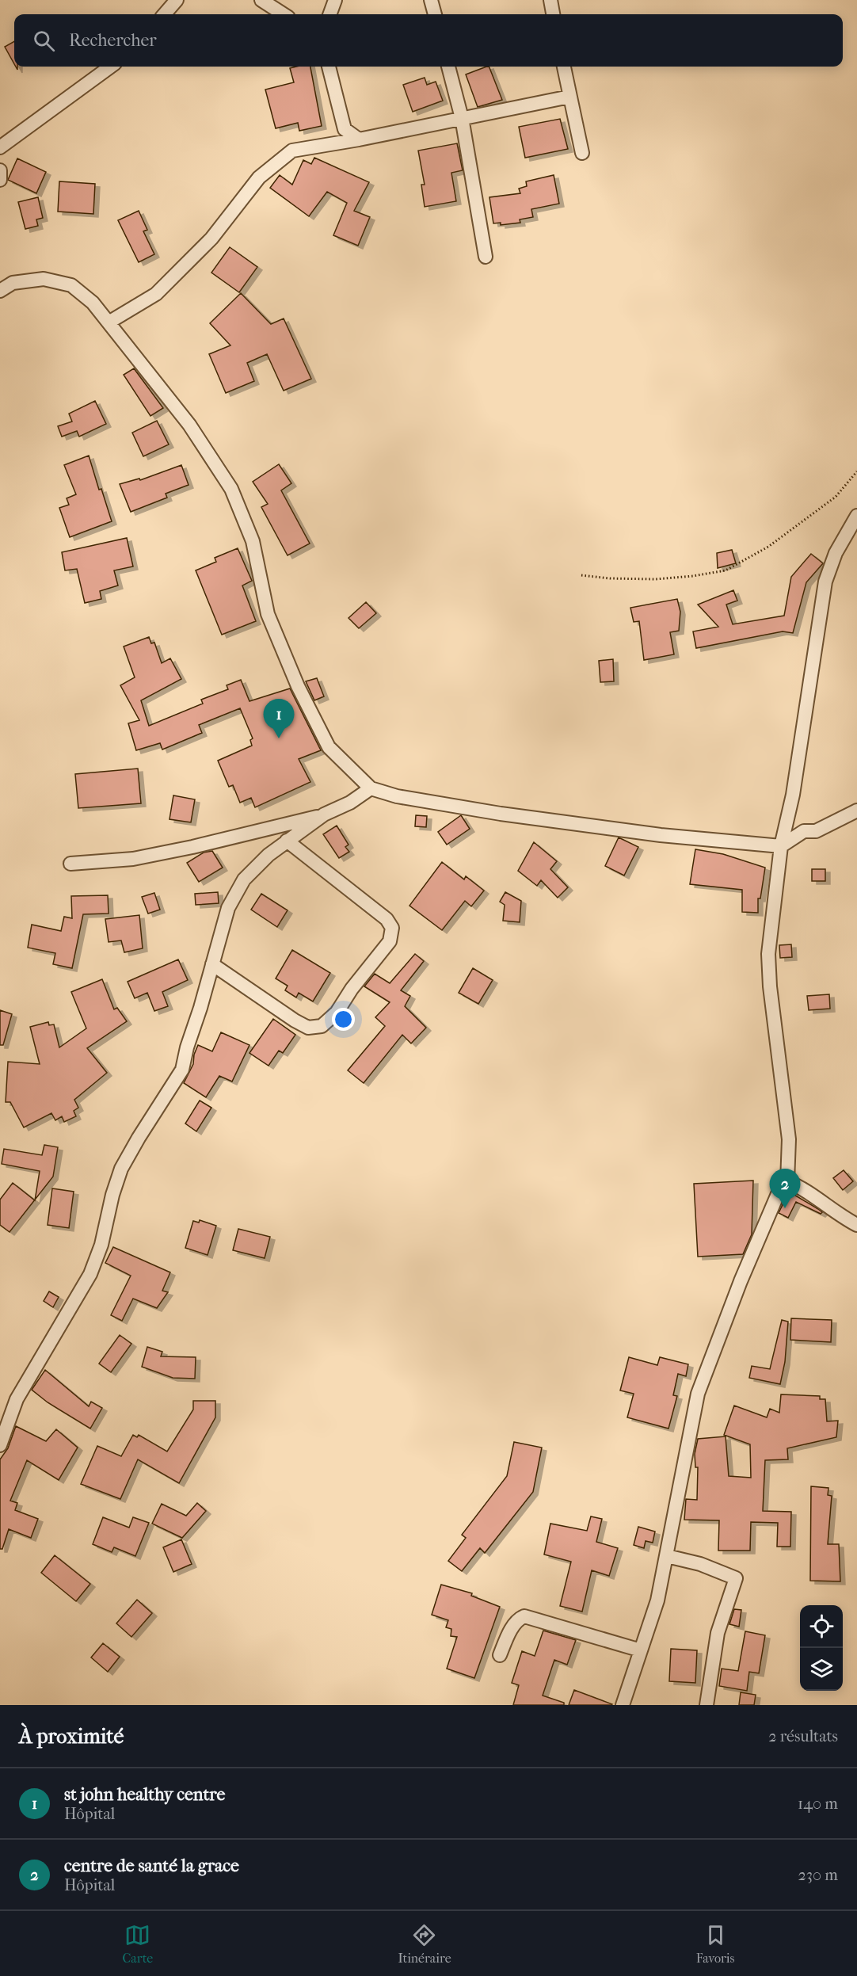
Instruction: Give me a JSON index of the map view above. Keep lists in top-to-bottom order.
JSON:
{
  "page": {
    "search": "Rechercher",
    "pins": ["1", "2"],
    "heading": ["À proximité", "2 résultats"],
    "list": [
      {
        "mark": "1",
        "name": "st john healthy centre",
        "note": "Hôpital",
        "value": "140 m"
      },
      {
        "mark": "2",
        "name": "centre de santé la grace",
        "note": "Hôpital",
        "value": "230 m"
      }
    ],
    "nav": ["Carte", "Itinéraire", "Favoris"]
  }
}
